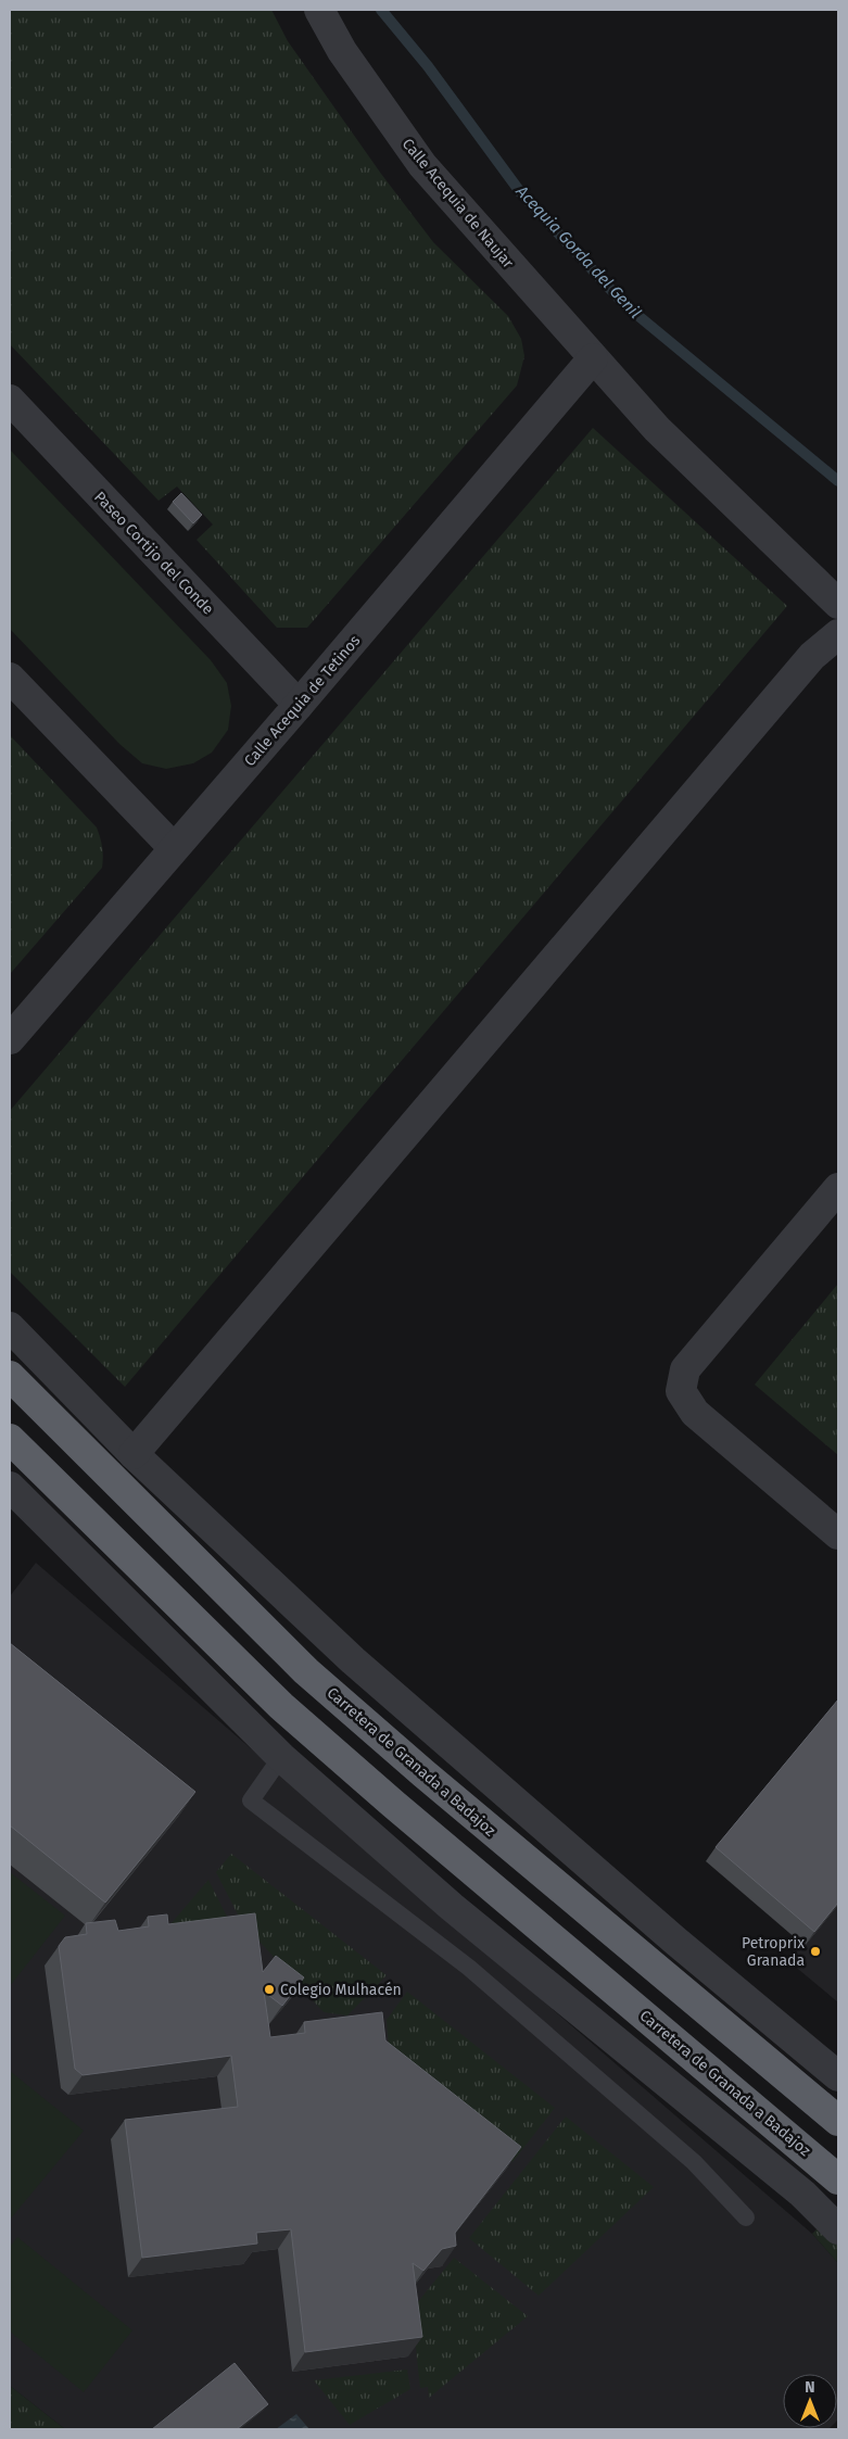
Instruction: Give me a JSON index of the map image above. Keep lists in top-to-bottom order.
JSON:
{
  "streets": {
    "highway": ["Carretera de Granada a Badajoz"],
    "street": ["Calle Acequia de Naujar", "Paseo Cortijo del Conde", "Calle Acequia de Tetinos"]
  },
  "crossings": [
    ["Calle Acequia de Naujar", "Calle Acequia de Tetinos"],
    ["Paseo Cortijo del Conde", "Calle Acequia de Tetinos"]
  ],
  "water": ["Acequia Gorda del Genil"],
  "places": ["Petroprix Granada", "Colegio Mulhacén"],
  "north": "top"
}
